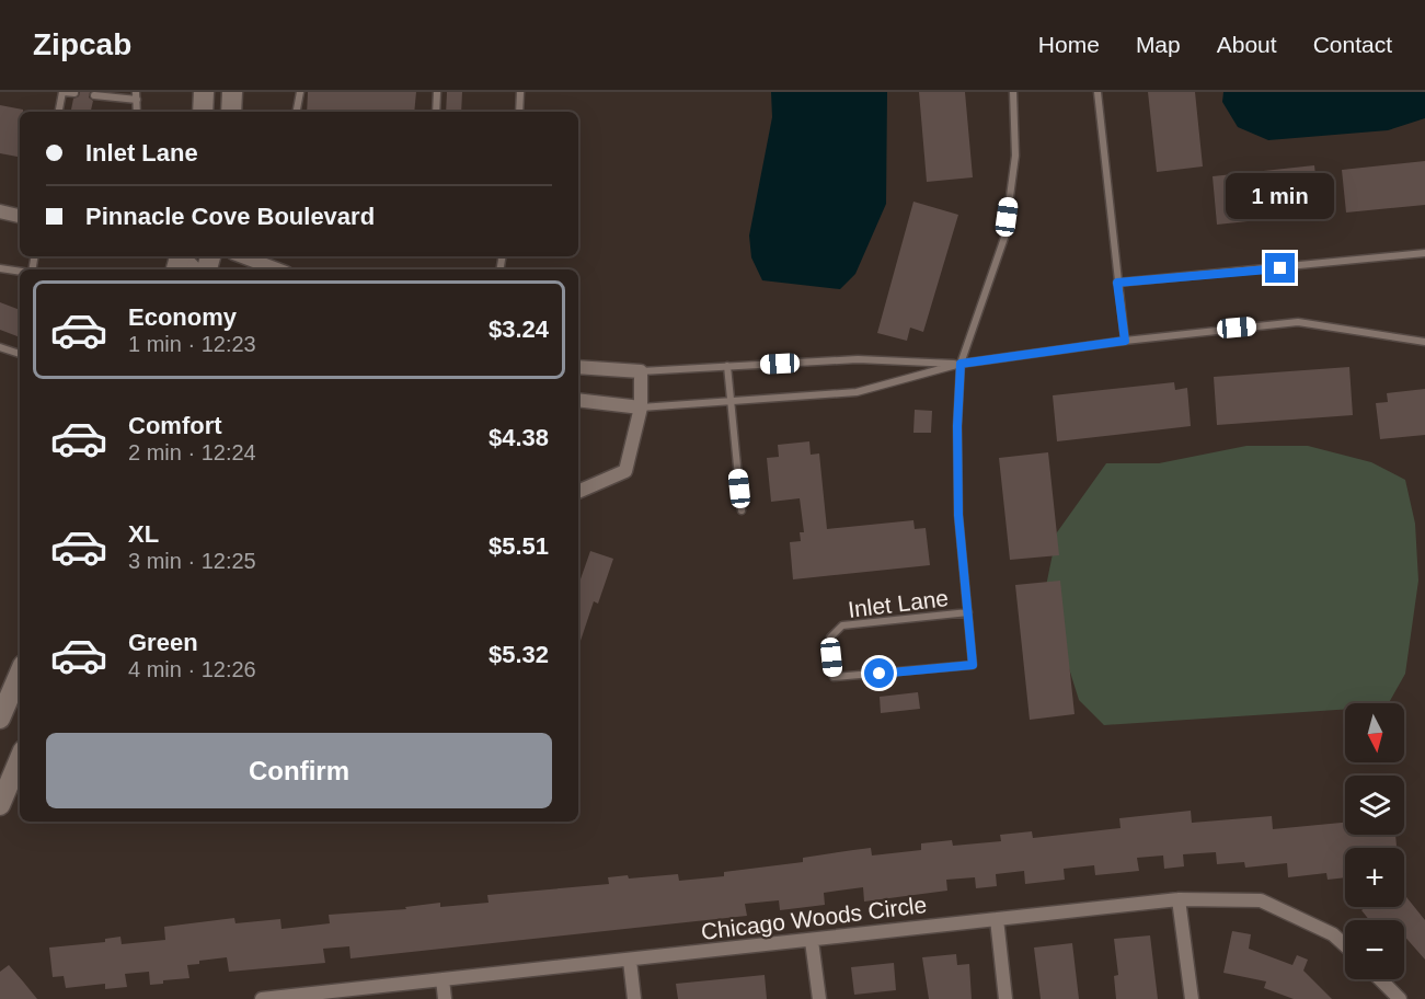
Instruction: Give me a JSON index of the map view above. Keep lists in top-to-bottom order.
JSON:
{
  "streets": {
    "street": ["Chicago Woods Circle"],
    "lane": ["Inlet Lane"]
  },
  "north": "bottom",
  "page": {
    "header": "Zipcab",
    "nav": [
      "Home",
      "Map",
      "About",
      "Contact"
    ],
    "banner": ["Inlet Lane", "Pinnacle Cove Boulevard"],
    "bubble": "1 min",
    "list": [
      {
        "name": "Economy",
        "note": "1 min · 12:23",
        "value": "$3.24"
      },
      {
        "name": "Comfort",
        "note": "2 min · 12:24",
        "value": "$4.38"
      },
      {
        "name": "XL",
        "note": "3 min · 12:25",
        "value": "$5.51"
      },
      {
        "name": "Green",
        "note": "4 min · 12:26",
        "value": "$5.32"
      }
    ],
    "map_buttons": ["+", "−"],
    "buttons": "Confirm"
  }
}
